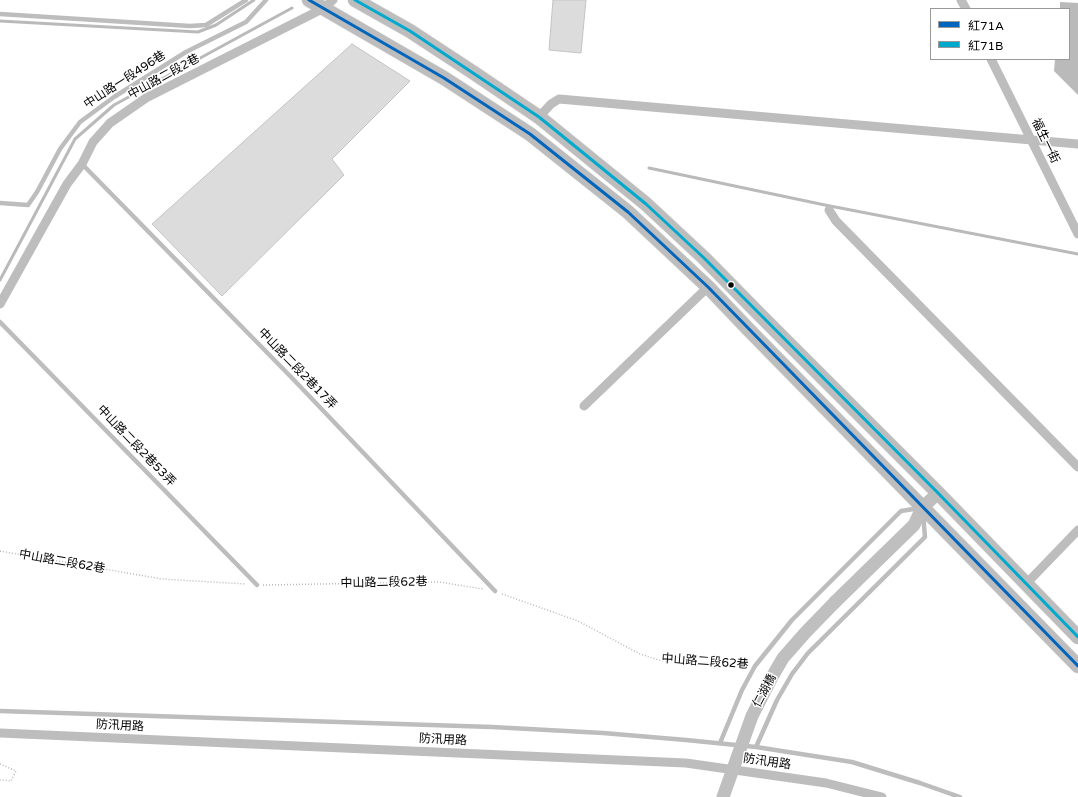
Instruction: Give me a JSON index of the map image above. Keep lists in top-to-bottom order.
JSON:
{
  "streets": {
    "street": [
      "中山路二段2巷",
      "福生一街",
      "仁湖橋",
      "防汛用路"
    ],
    "lane": [
      "中山路一段496巷",
      "中山路二段2巷17弄",
      "中山路二段2巷53弄",
      "中山路二段62巷"
    ]
  },
  "crossings": [
    ["中山路二段2巷", "中山路二段2巷17弄"],
    ["中山路二段2巷17弄", "中山路二段62巷"],
    ["中山路二段2巷53弄", "中山路二段62巷"],
    ["中山路二段62巷", "仁湖橋"]
  ],
  "lines": ["transit line 紅71A", "transit line 紅71B"],
  "legend": ["紅71A", "紅71B"]
}
